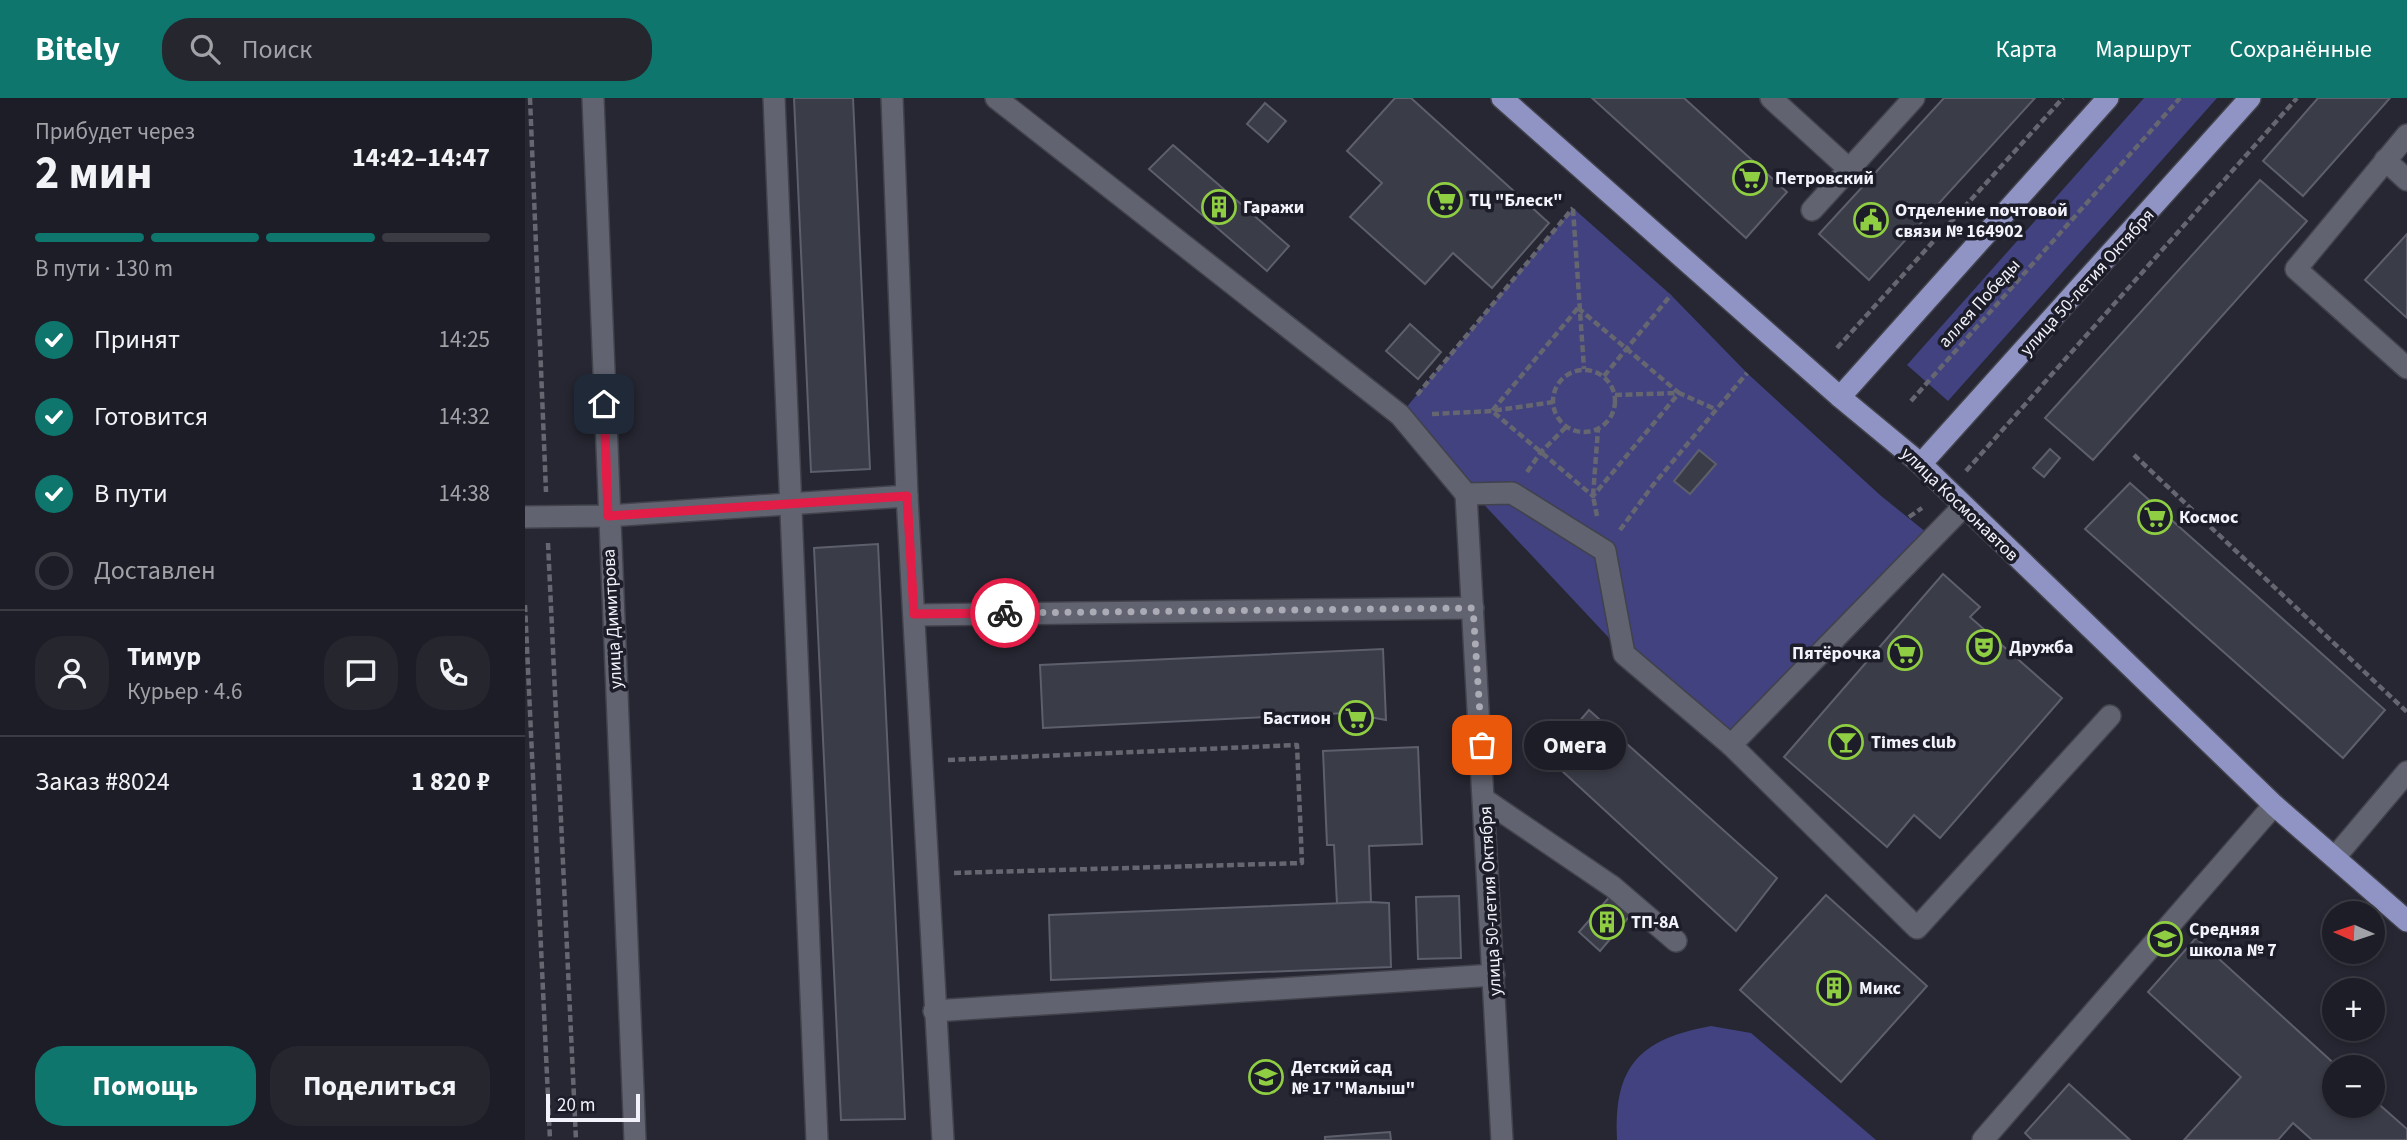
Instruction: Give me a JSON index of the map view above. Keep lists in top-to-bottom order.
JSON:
{
  "streets": {
    "main road": ["улица 50-летия Октября", "улица Космонавтов"],
    "street": ["улица Димитрова"],
    "path": ["аллея Победы"]
  },
  "crossings": [
    ["улица 50-летия Октября", "улица Космонавтов"]
  ],
  "places": {
    "supermarket": [
      "Петровский",
      "ТЦ \"Блеск\"",
      "Космос",
      "Пятёрочка",
      "Бастион"
    ],
    "building": ["Гаражи", "ТП-8А", "Микс"],
    "public building": ["Отделение почтовой связи № 164902"],
    "theatre": ["Дружба"],
    "bar": ["Times club"],
    "other": ["Омега"],
    "school or university": ["Средняя школа № 7", "Детский сад № 17 \"Малыш\""]
  },
  "scale_bar": "20 m",
  "north": "left",
  "page": {
    "header": "Bitely",
    "search": "Поиск",
    "nav": ["Карта", "Маршрут", "Сохранённые"],
    "heading": ["2 мин", "Прибудет через", "14:42–14:47"],
    "panel": [
      "Тимур",
      "Курьер · 4.6",
      "Заказ #8024",
      "1 820 ₽"
    ],
    "bar": "В пути · 130 m",
    "list": [
      ["Принят", "14:25"],
      ["Готовится", "14:32"],
      ["В пути", "14:38"],
      "Доставлен"
    ],
    "bubble": "Омега",
    "map_buttons": ["+", "−"],
    "buttons": ["Помощь", "Поделиться"],
    "scale": "20 m"
  }
}
